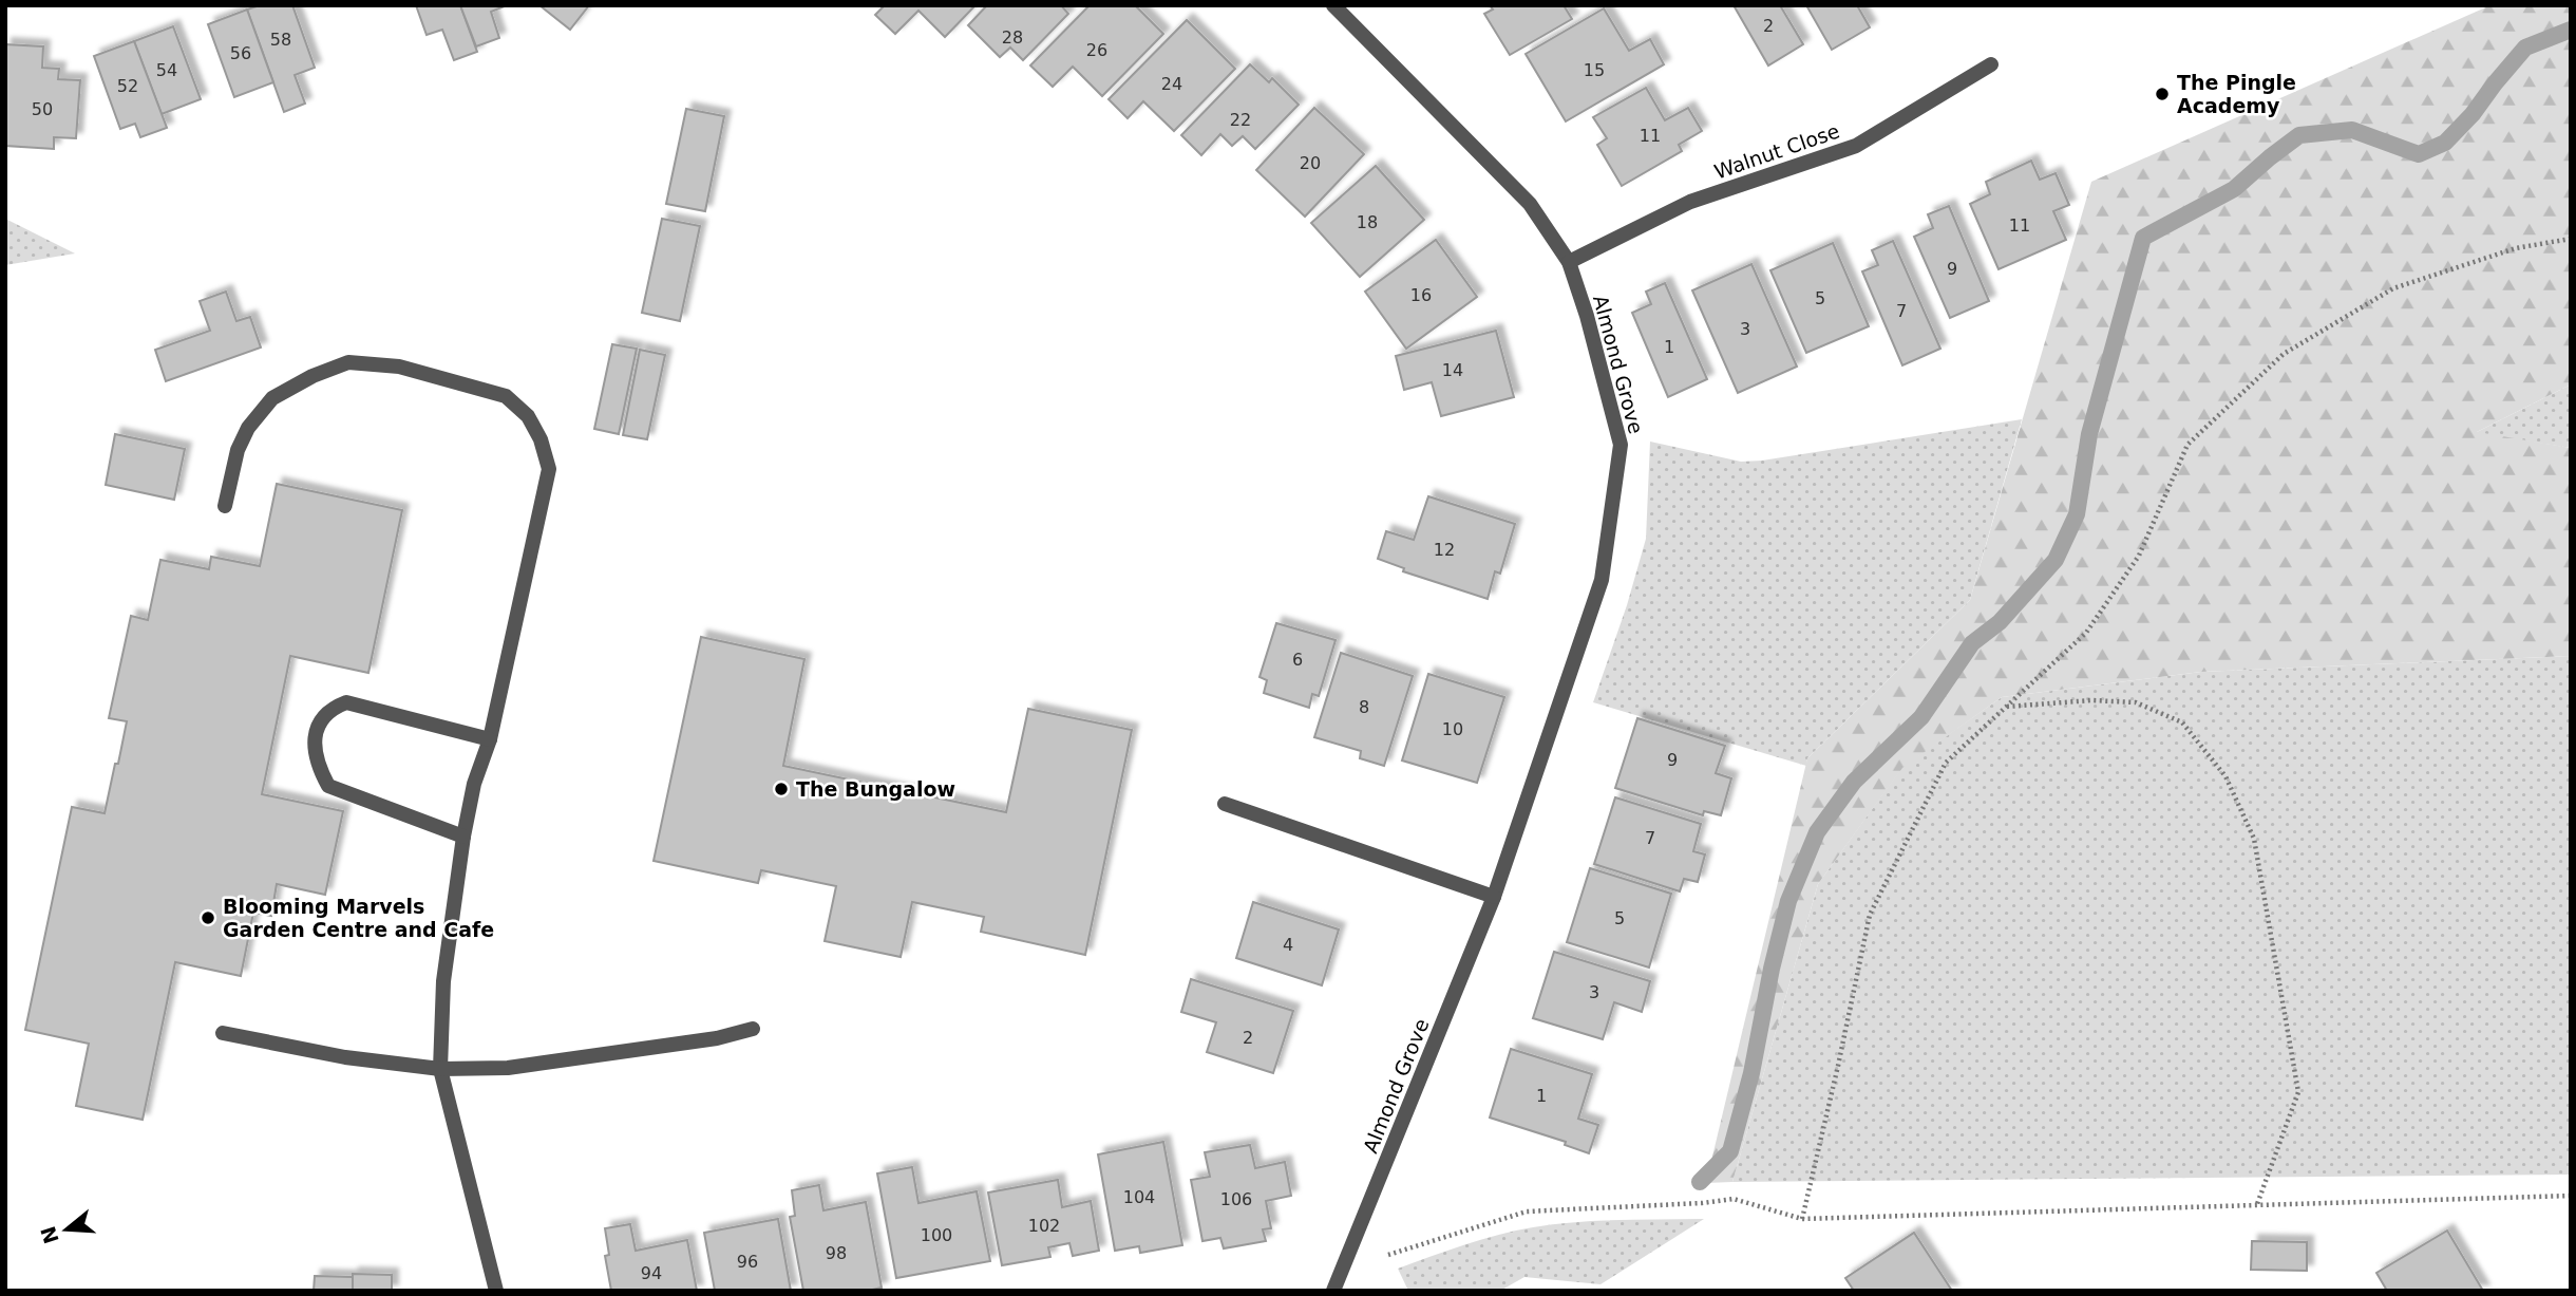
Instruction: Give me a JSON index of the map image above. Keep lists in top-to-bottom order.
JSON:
{
  "streets": {
    "street": ["Walnut Close", "Almond Grove"]
  },
  "crossings": [
    ["Walnut Close", "Almond Grove"]
  ],
  "places": ["The Pingle Academy", "The Bungalow", "Blooming Marvels Garden Centre and Cafe"],
  "house_numbers": [
    "2",
    "28",
    "58",
    "26",
    "56",
    "54",
    "15",
    "24",
    "52",
    "50",
    "22",
    "11",
    "20",
    "18",
    "11",
    "9",
    "16",
    "5",
    "7",
    "3",
    "1",
    "14",
    "12",
    "6",
    "8",
    "10",
    "9",
    "7",
    "5",
    "4",
    "3",
    "2",
    "1",
    "104",
    "106",
    "102",
    "100",
    "98",
    "96",
    "94"
  ],
  "north": "left"
}
